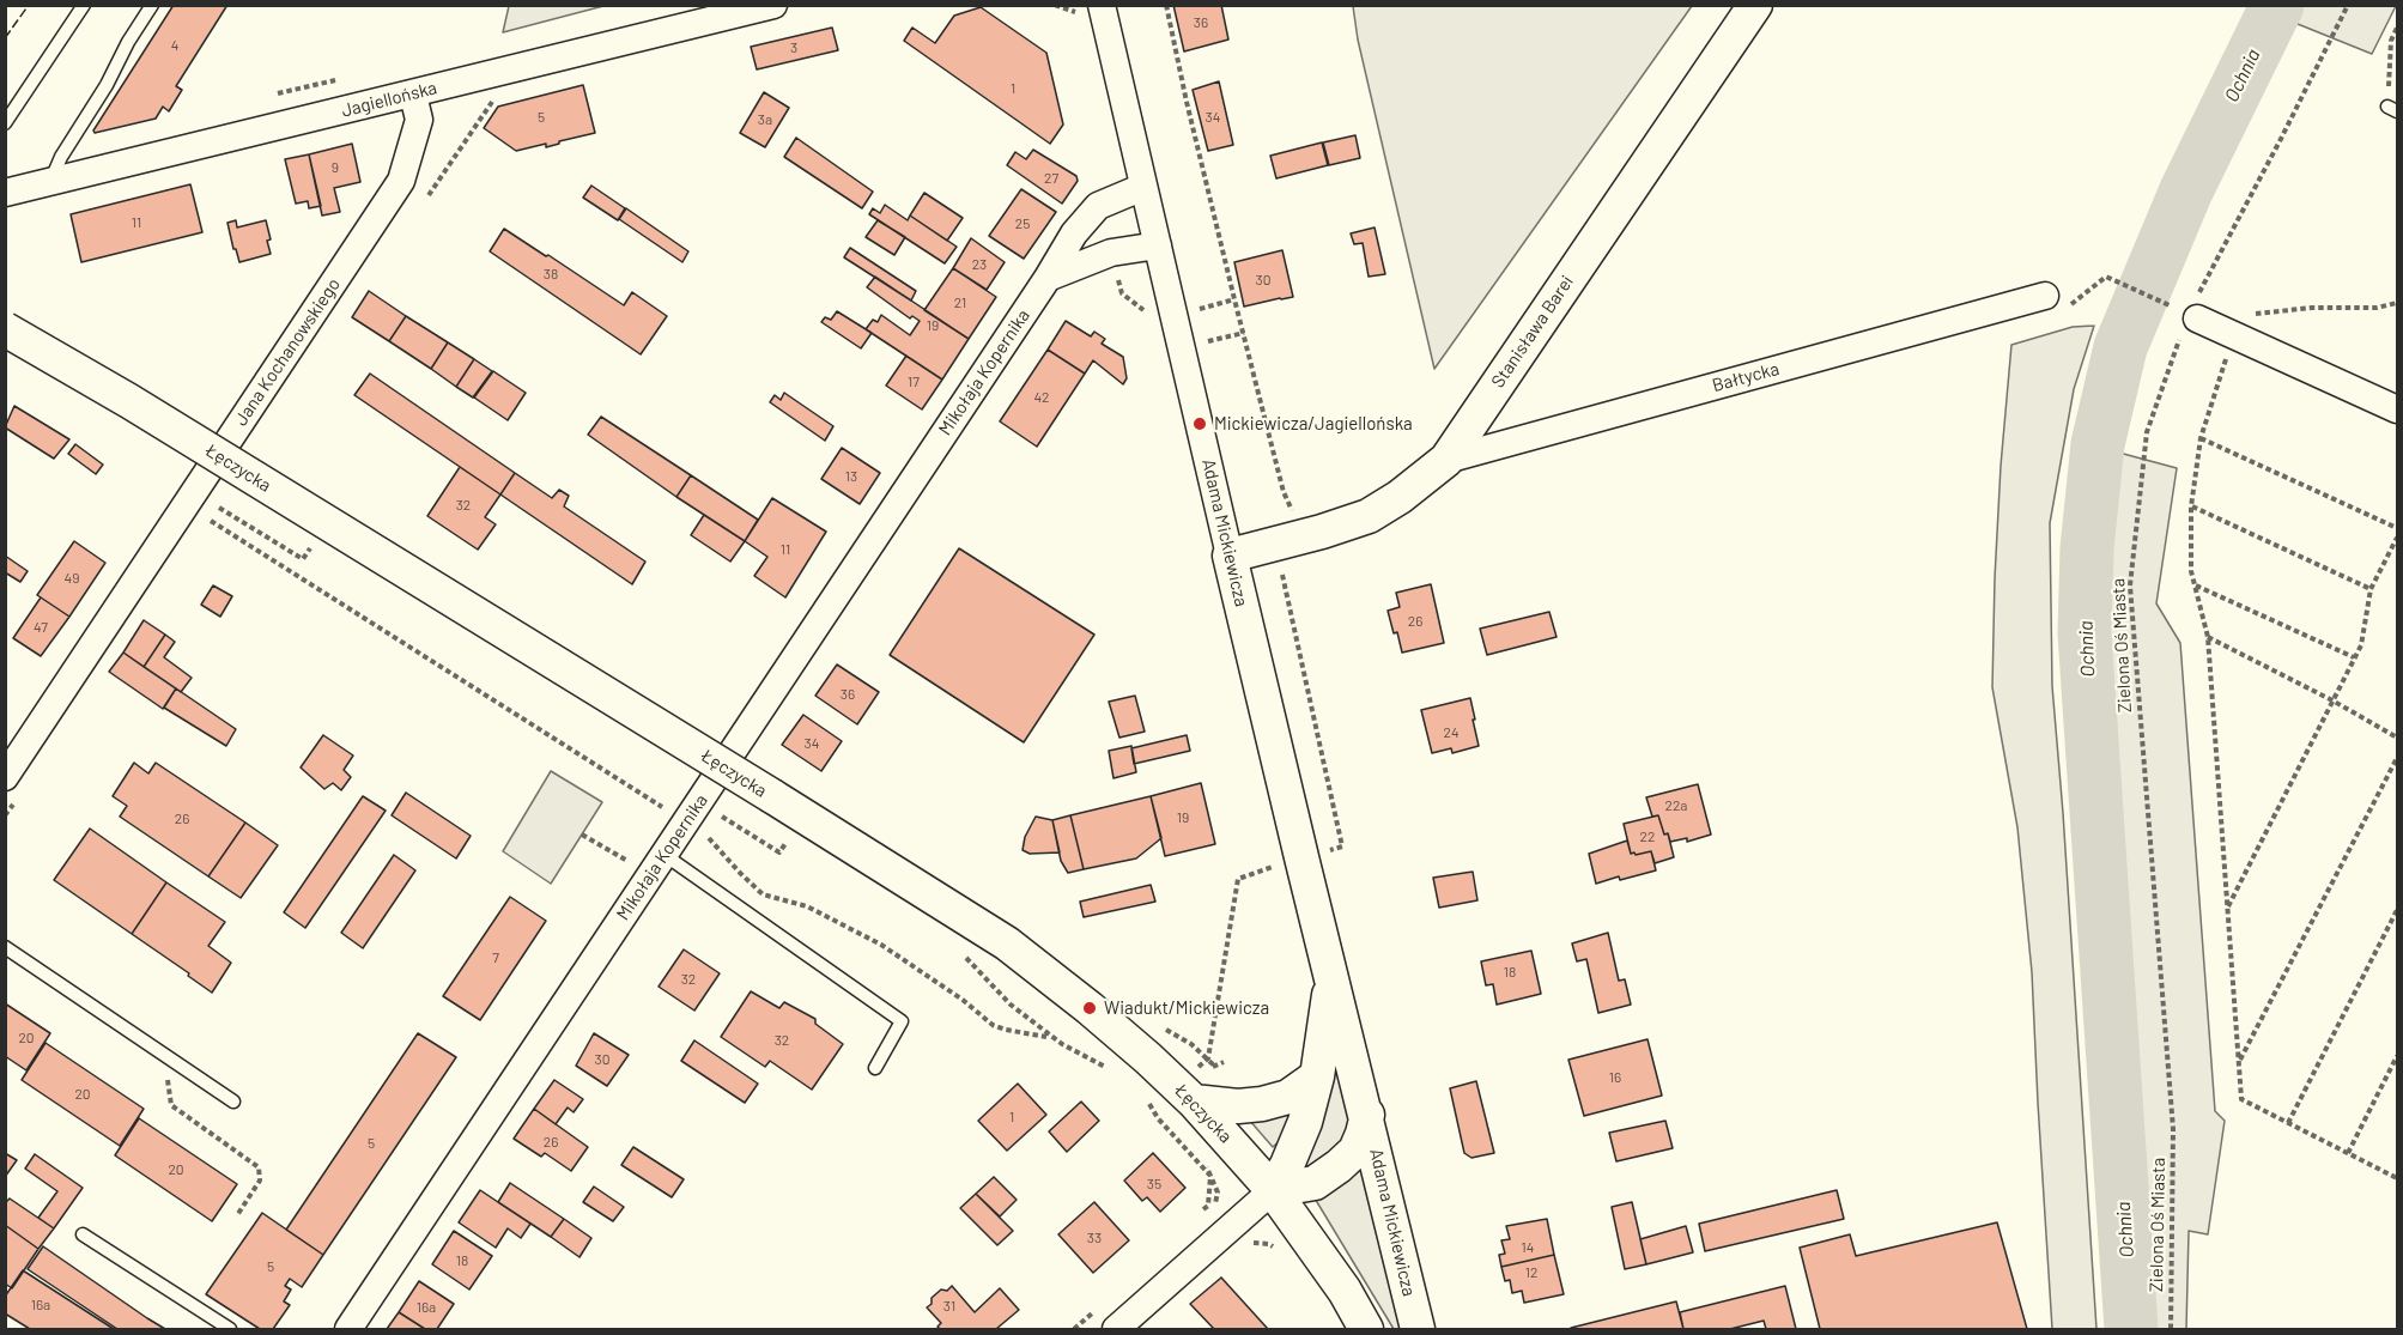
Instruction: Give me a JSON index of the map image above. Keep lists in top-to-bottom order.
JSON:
{
  "streets": {
    "street": [
      "Jagiellońska",
      "Stanisława Barei",
      "Jana Kochanowskiego",
      "Mikołaja Kopernika",
      "Bałtycka",
      "Łęczycka",
      "Adama Mickiewicza"
    ],
    "path": ["Zielona Oś Miasta"]
  },
  "crossings": [
    ["Jagiellońska", "Jana Kochanowskiego"],
    ["Stanisława Barei", "Bałtycka"],
    ["Stanisława Barei", "Adama Mickiewicza"],
    ["Mikołaja Kopernika", "Adama Mickiewicza"],
    ["Łęczycka", "Adama Mickiewicza"]
  ],
  "water": ["Ochnia"],
  "places": ["Mickiewicza/Jagiellońska", "Wiadukt/Mickiewicza"],
  "house_numbers": [
    "36",
    "4",
    "3",
    "1",
    "5",
    "34",
    "3a",
    "9",
    "27",
    "11",
    "25",
    "23",
    "38",
    "30",
    "21",
    "19",
    "17",
    "42",
    "13",
    "32",
    "11",
    "49",
    "26",
    "47",
    "36",
    "24",
    "34",
    "22a",
    "19",
    "26",
    "22",
    "7",
    "18",
    "32",
    "20",
    "32",
    "30",
    "16",
    "20",
    "1",
    "26",
    "5",
    "20",
    "35",
    "33",
    "14",
    "18",
    "5",
    "12",
    "16a",
    "31",
    "16a"
  ]
}
